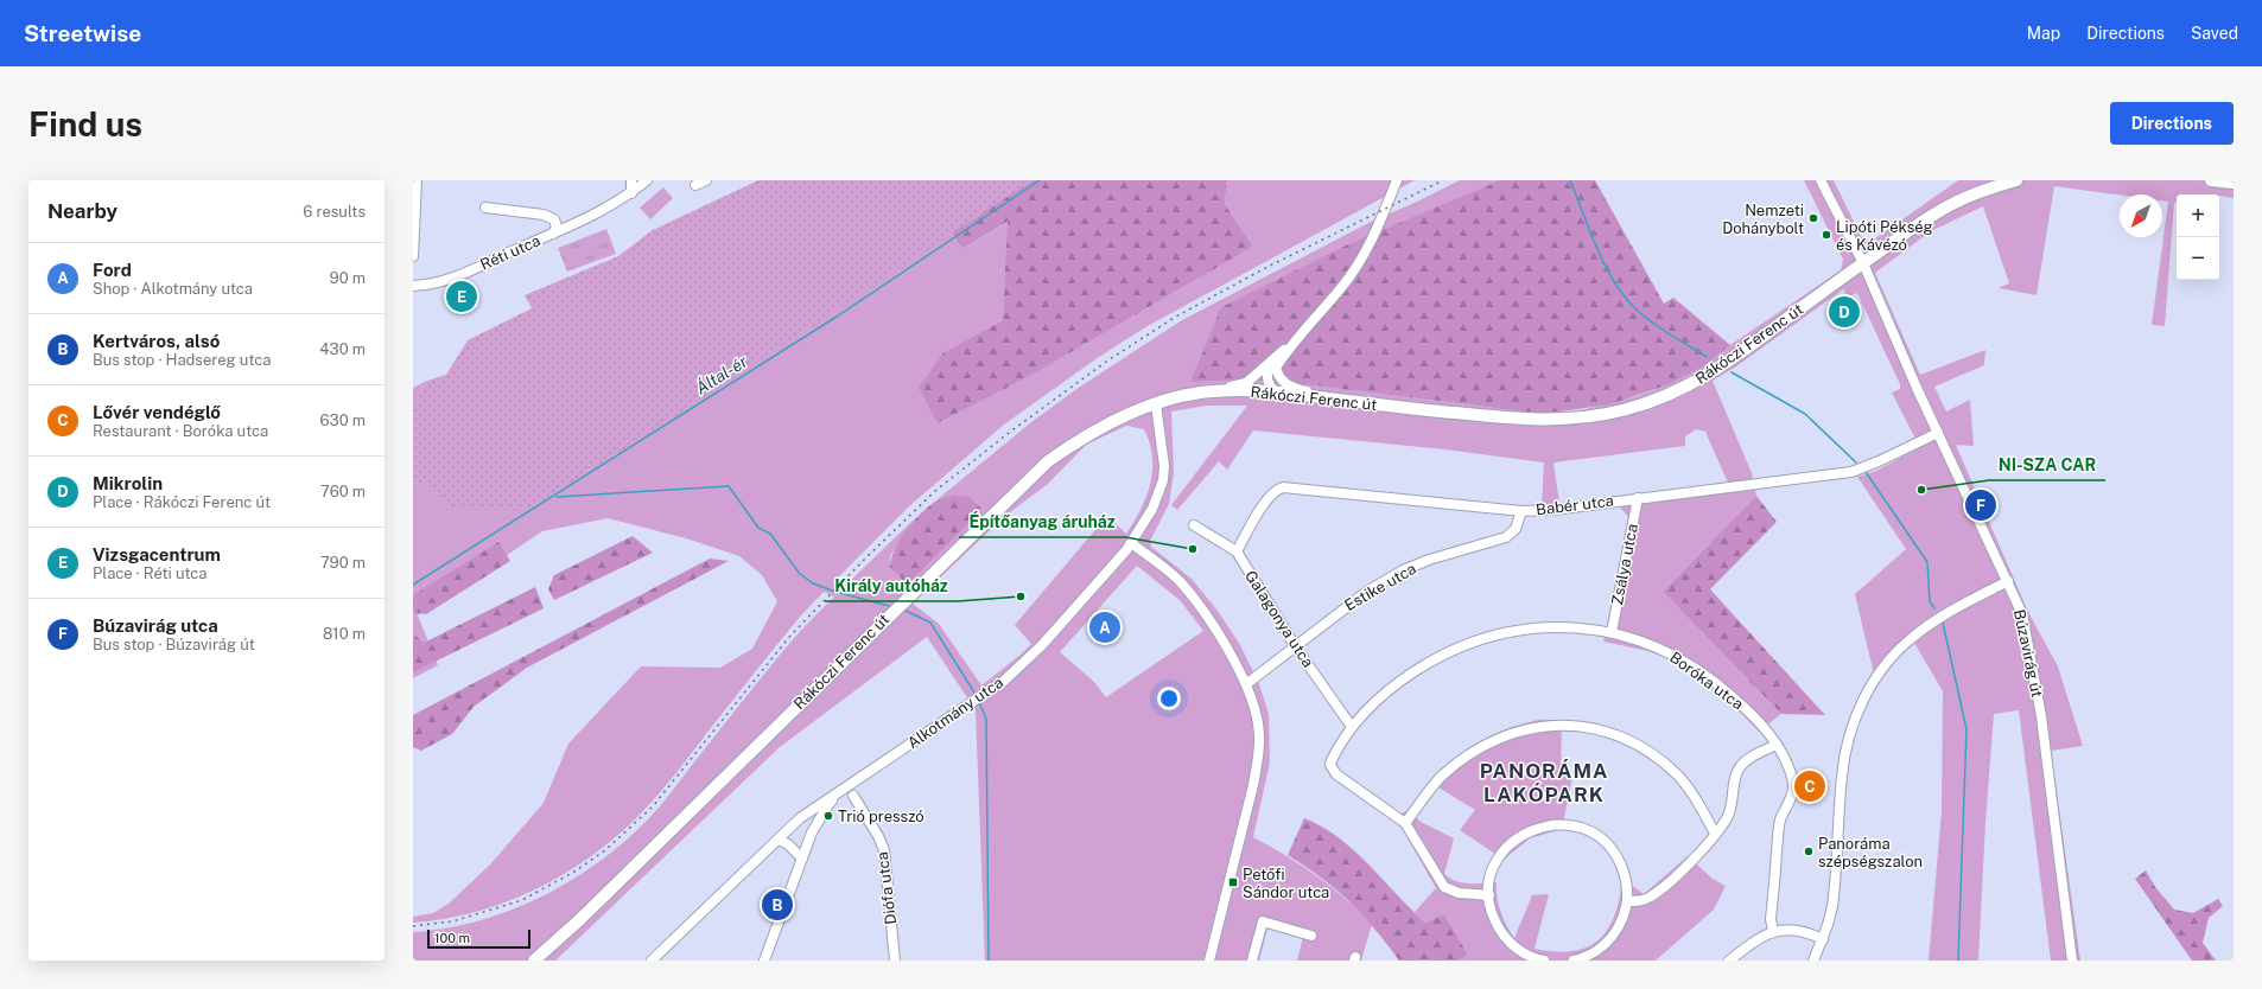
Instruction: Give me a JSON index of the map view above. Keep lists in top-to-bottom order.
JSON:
{
  "streets": {
    "main road": ["Rákóczi Ferenc út"],
    "street": [
      "Réti utca",
      "Babér utca",
      "Zsálya utca",
      "Estike utca",
      "Galagonya utca",
      "Búzavirág út",
      "Boróka utca",
      "Alkotmány utca",
      "Diófa utca"
    ]
  },
  "crossings": [
    ["Rákóczi Ferenc út", "Búzavirág út"],
    ["Rákóczi Ferenc út", "Alkotmány utca"],
    ["Babér utca", "Zsálya utca"],
    ["Babér utca", "Estike utca"],
    ["Babér utca", "Galagonya utca"],
    ["Babér utca", "Búzavirág út"],
    ["Zsálya utca", "Boróka utca"],
    ["Estike utca", "Galagonya utca"],
    ["Galagonya utca", "Boróka utca"]
  ],
  "districts": ["PANORÁMA LAKÓPARK"],
  "water": ["Által-ér"],
  "places": {
    "other": [
      "Nemzeti Dohánybolt",
      "Lipóti Pékség és Kávézó",
      "NI-SZA CAR",
      "Építőanyag áruház",
      "Király autóház",
      "Trió presszó",
      "Panoráma szépségszalon"
    ],
    "transit": ["Petőfi Sándor utca"]
  },
  "scale_bar": "100 m",
  "north": "bottom left",
  "page": {
    "header": "Streetwise",
    "nav": ["Map", "Directions", "Saved"],
    "buttons": "Directions",
    "title": "Find us",
    "heading": ["Nearby", "6 results"],
    "map_buttons": ["+", "−"],
    "list": [
      {
        "mark": "A",
        "name": "Ford",
        "note": "Shop · Alkotmány utca",
        "value": "90 m"
      },
      {
        "mark": "B",
        "name": "Kertváros, alsó",
        "note": "Bus stop · Hadsereg utca",
        "value": "430 m"
      },
      {
        "mark": "C",
        "name": "Lővér vendéglő",
        "note": "Restaurant · Boróka utca",
        "value": "630 m"
      },
      {
        "mark": "D",
        "name": "Mikrolin",
        "note": "Place · Rákóczi Ferenc út",
        "value": "760 m"
      },
      {
        "mark": "E",
        "name": "Vizsgacentrum",
        "note": "Place · Réti utca",
        "value": "790 m"
      },
      {
        "mark": "F",
        "name": "Búzavirág utca",
        "note": "Bus stop · Búzavirág út",
        "value": "810 m"
      }
    ],
    "pins": [
      "E",
      "D",
      "F",
      "A",
      "C",
      "B"
    ],
    "scale": "100 m"
  }
}
